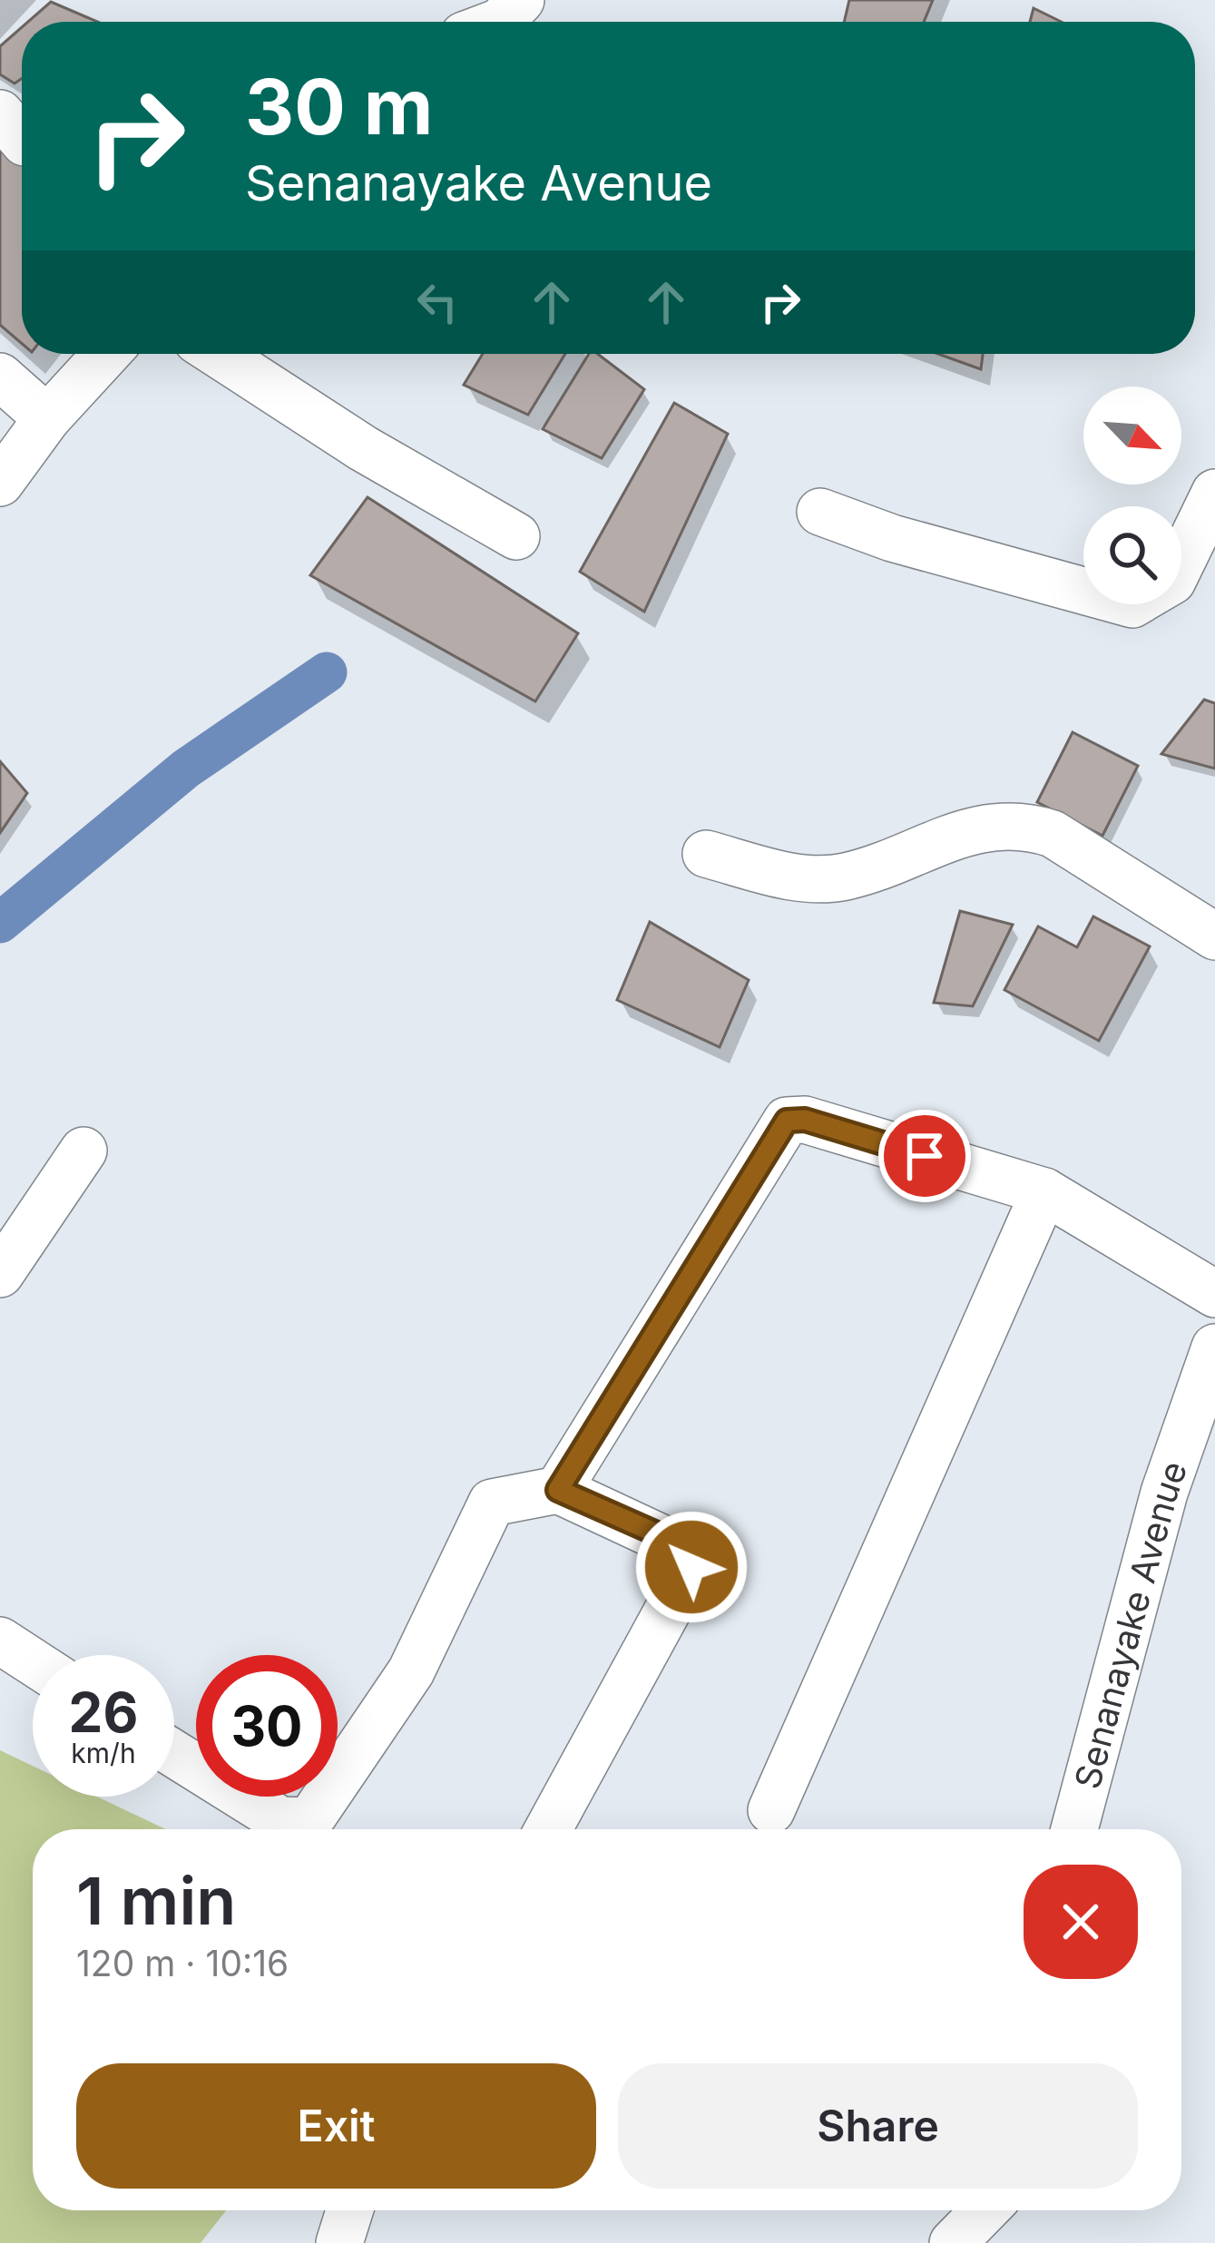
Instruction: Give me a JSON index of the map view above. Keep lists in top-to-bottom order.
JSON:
{
  "streets": {
    "street": ["Senanayake Avenue"]
  },
  "north": "bottom right",
  "page": {
    "turn": ["30 m", "Senanayake Avenue"],
    "speed": "26 km/h",
    "limit": "30",
    "heading": ["1 min", "120 m · 10:16"],
    "buttons": ["Exit", "Share"]
  }
}
